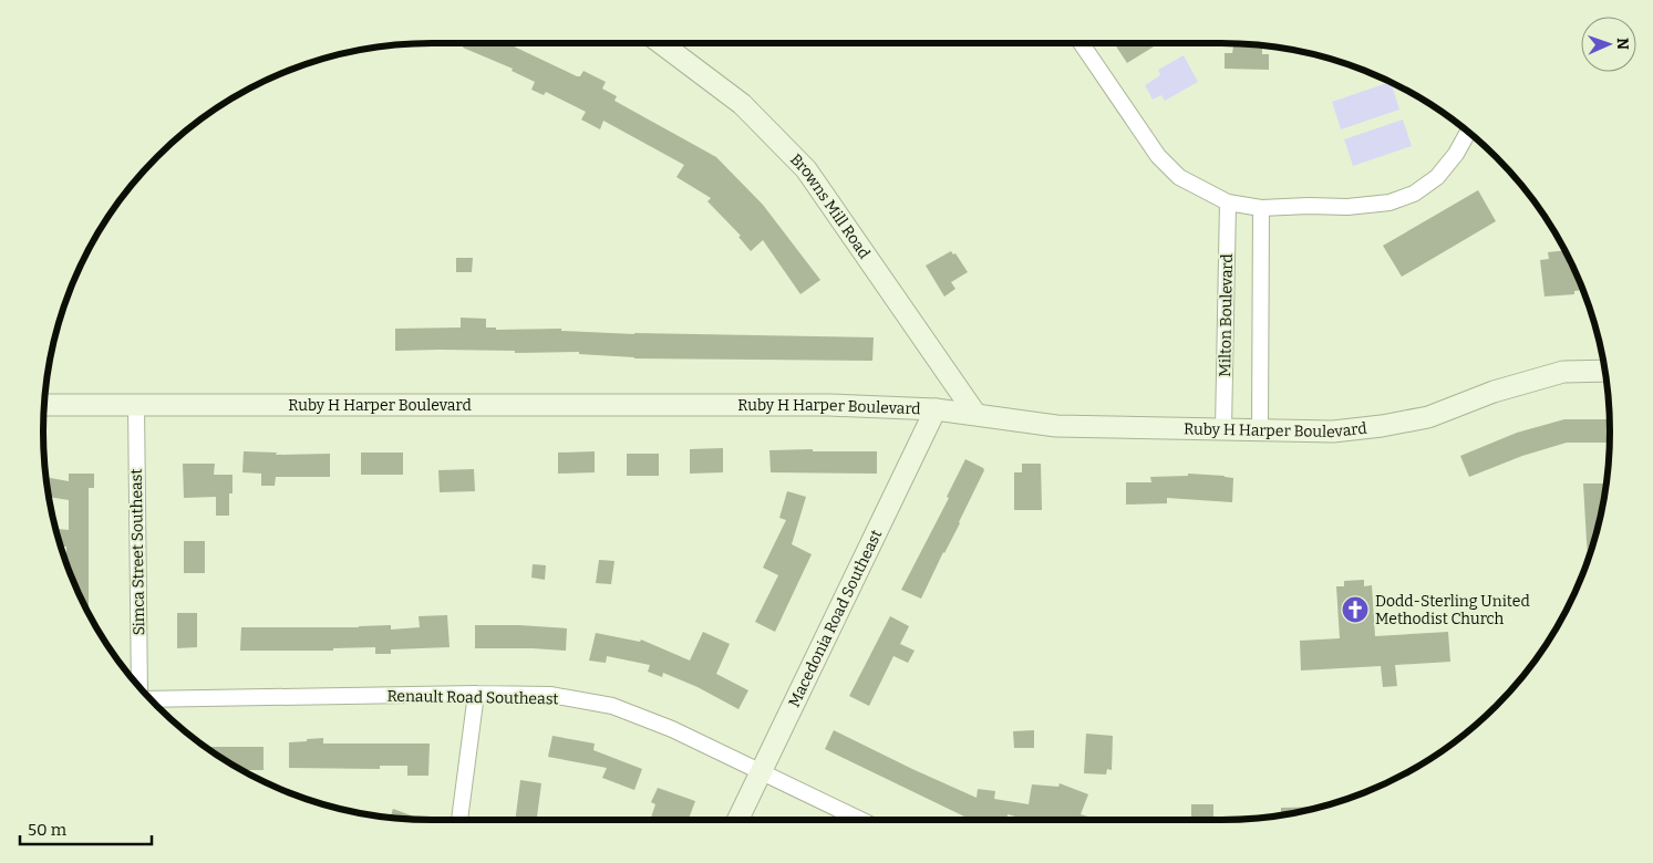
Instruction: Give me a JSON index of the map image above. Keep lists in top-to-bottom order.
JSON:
{
  "streets": {
    "street": [
      "Browns Mill Road",
      "Milton Boulevard",
      "Ruby H Harper Boulevard",
      "Simca Street Southeast",
      "Macedonia Road Southeast",
      "Renault Road Southeast"
    ]
  },
  "crossings": [
    ["Browns Mill Road", "Ruby H Harper Boulevard"],
    ["Milton Boulevard", "Ruby H Harper Boulevard"],
    ["Ruby H Harper Boulevard", "Simca Street Southeast"],
    ["Ruby H Harper Boulevard", "Macedonia Road Southeast"],
    ["Macedonia Road Southeast", "Renault Road Southeast"]
  ],
  "places": {
    "church": ["Dodd-Sterling United Methodist Church"]
  },
  "scale_bar": "50 m",
  "north": "right"
}
